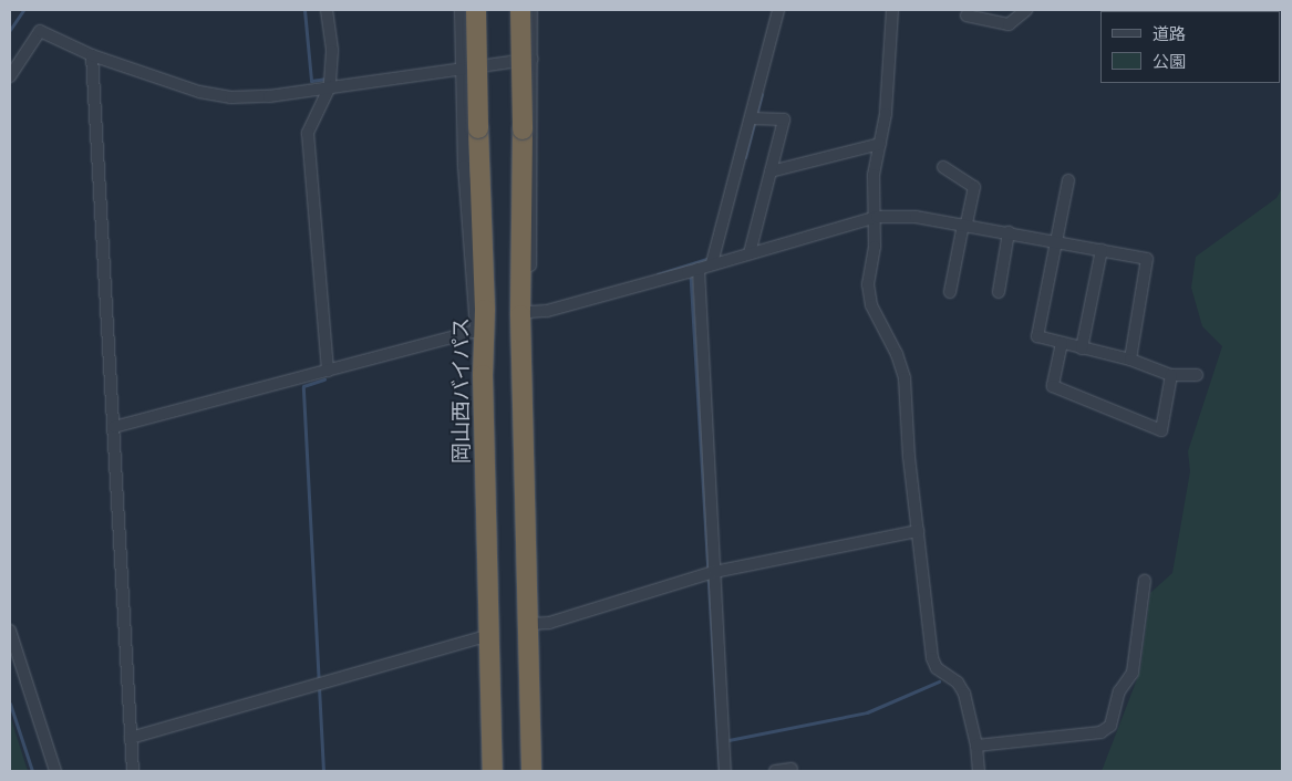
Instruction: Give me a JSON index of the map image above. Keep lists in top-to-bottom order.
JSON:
{
  "streets": {
    "highway": ["岡山西バイパス"]
  },
  "legend": ["道路", "公園"]
}
